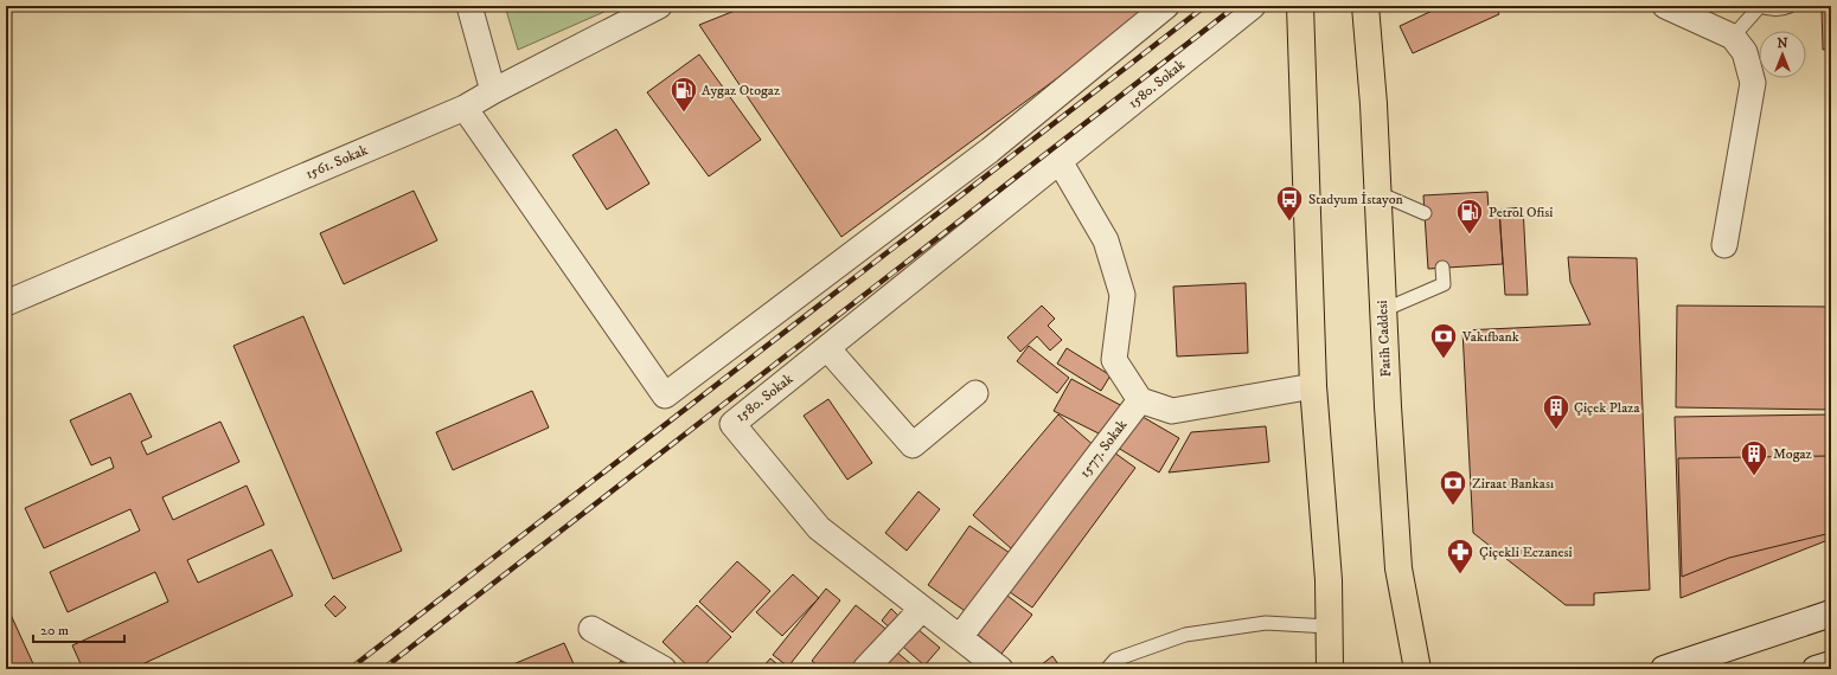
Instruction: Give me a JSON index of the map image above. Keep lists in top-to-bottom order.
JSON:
{
  "streets": {
    "main road": ["Fatih Caddesi"],
    "street": ["1580. Sokak", "1561. Sokak", "1577. Sokak"]
  },
  "crossings": [
    ["1580. Sokak", "1577. Sokak"]
  ],
  "places": {
    "fuel station": ["Aygaz Otogaz", "Petrol Ofisi"],
    "bus stop": ["Stadyum İstayon"],
    "bank": ["Vakıfbank", "Ziraat Bankası"],
    "building": ["Çiçek Plaza", "Mogaz"],
    "pharmacy": ["Çiçekli Eczanesi"]
  },
  "scale_bar": "20 m",
  "north": "top"
}
